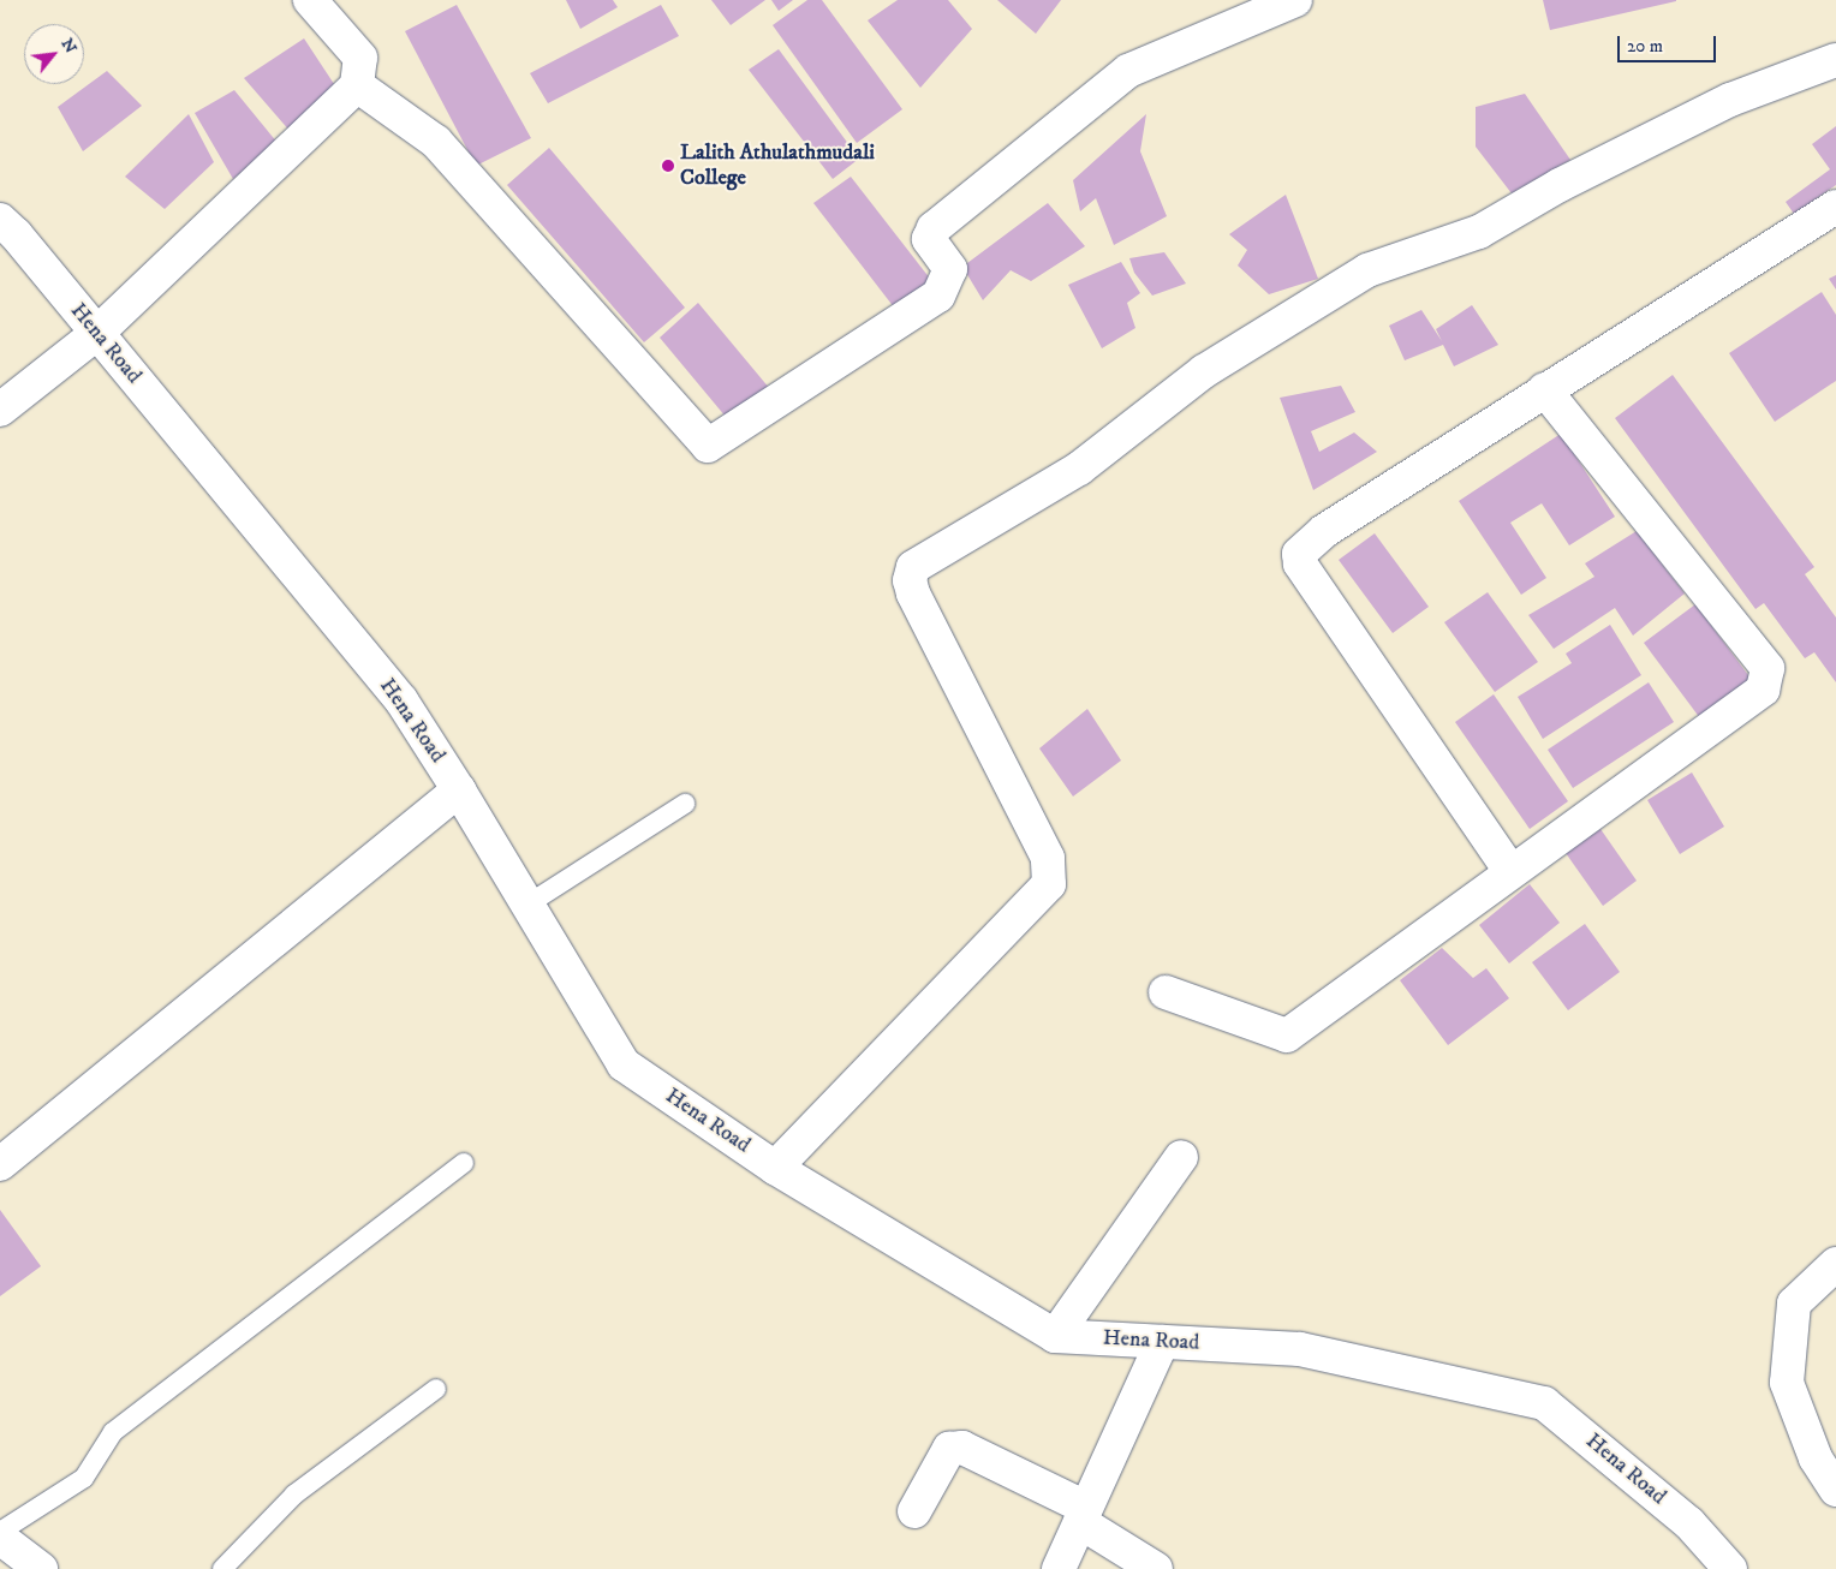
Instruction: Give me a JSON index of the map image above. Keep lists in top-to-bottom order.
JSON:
{
  "streets": {
    "street": ["Hena Road"]
  },
  "places": ["Lalith Athulathmudali College"],
  "scale_bar": "20 m",
  "north": "top right"
}
